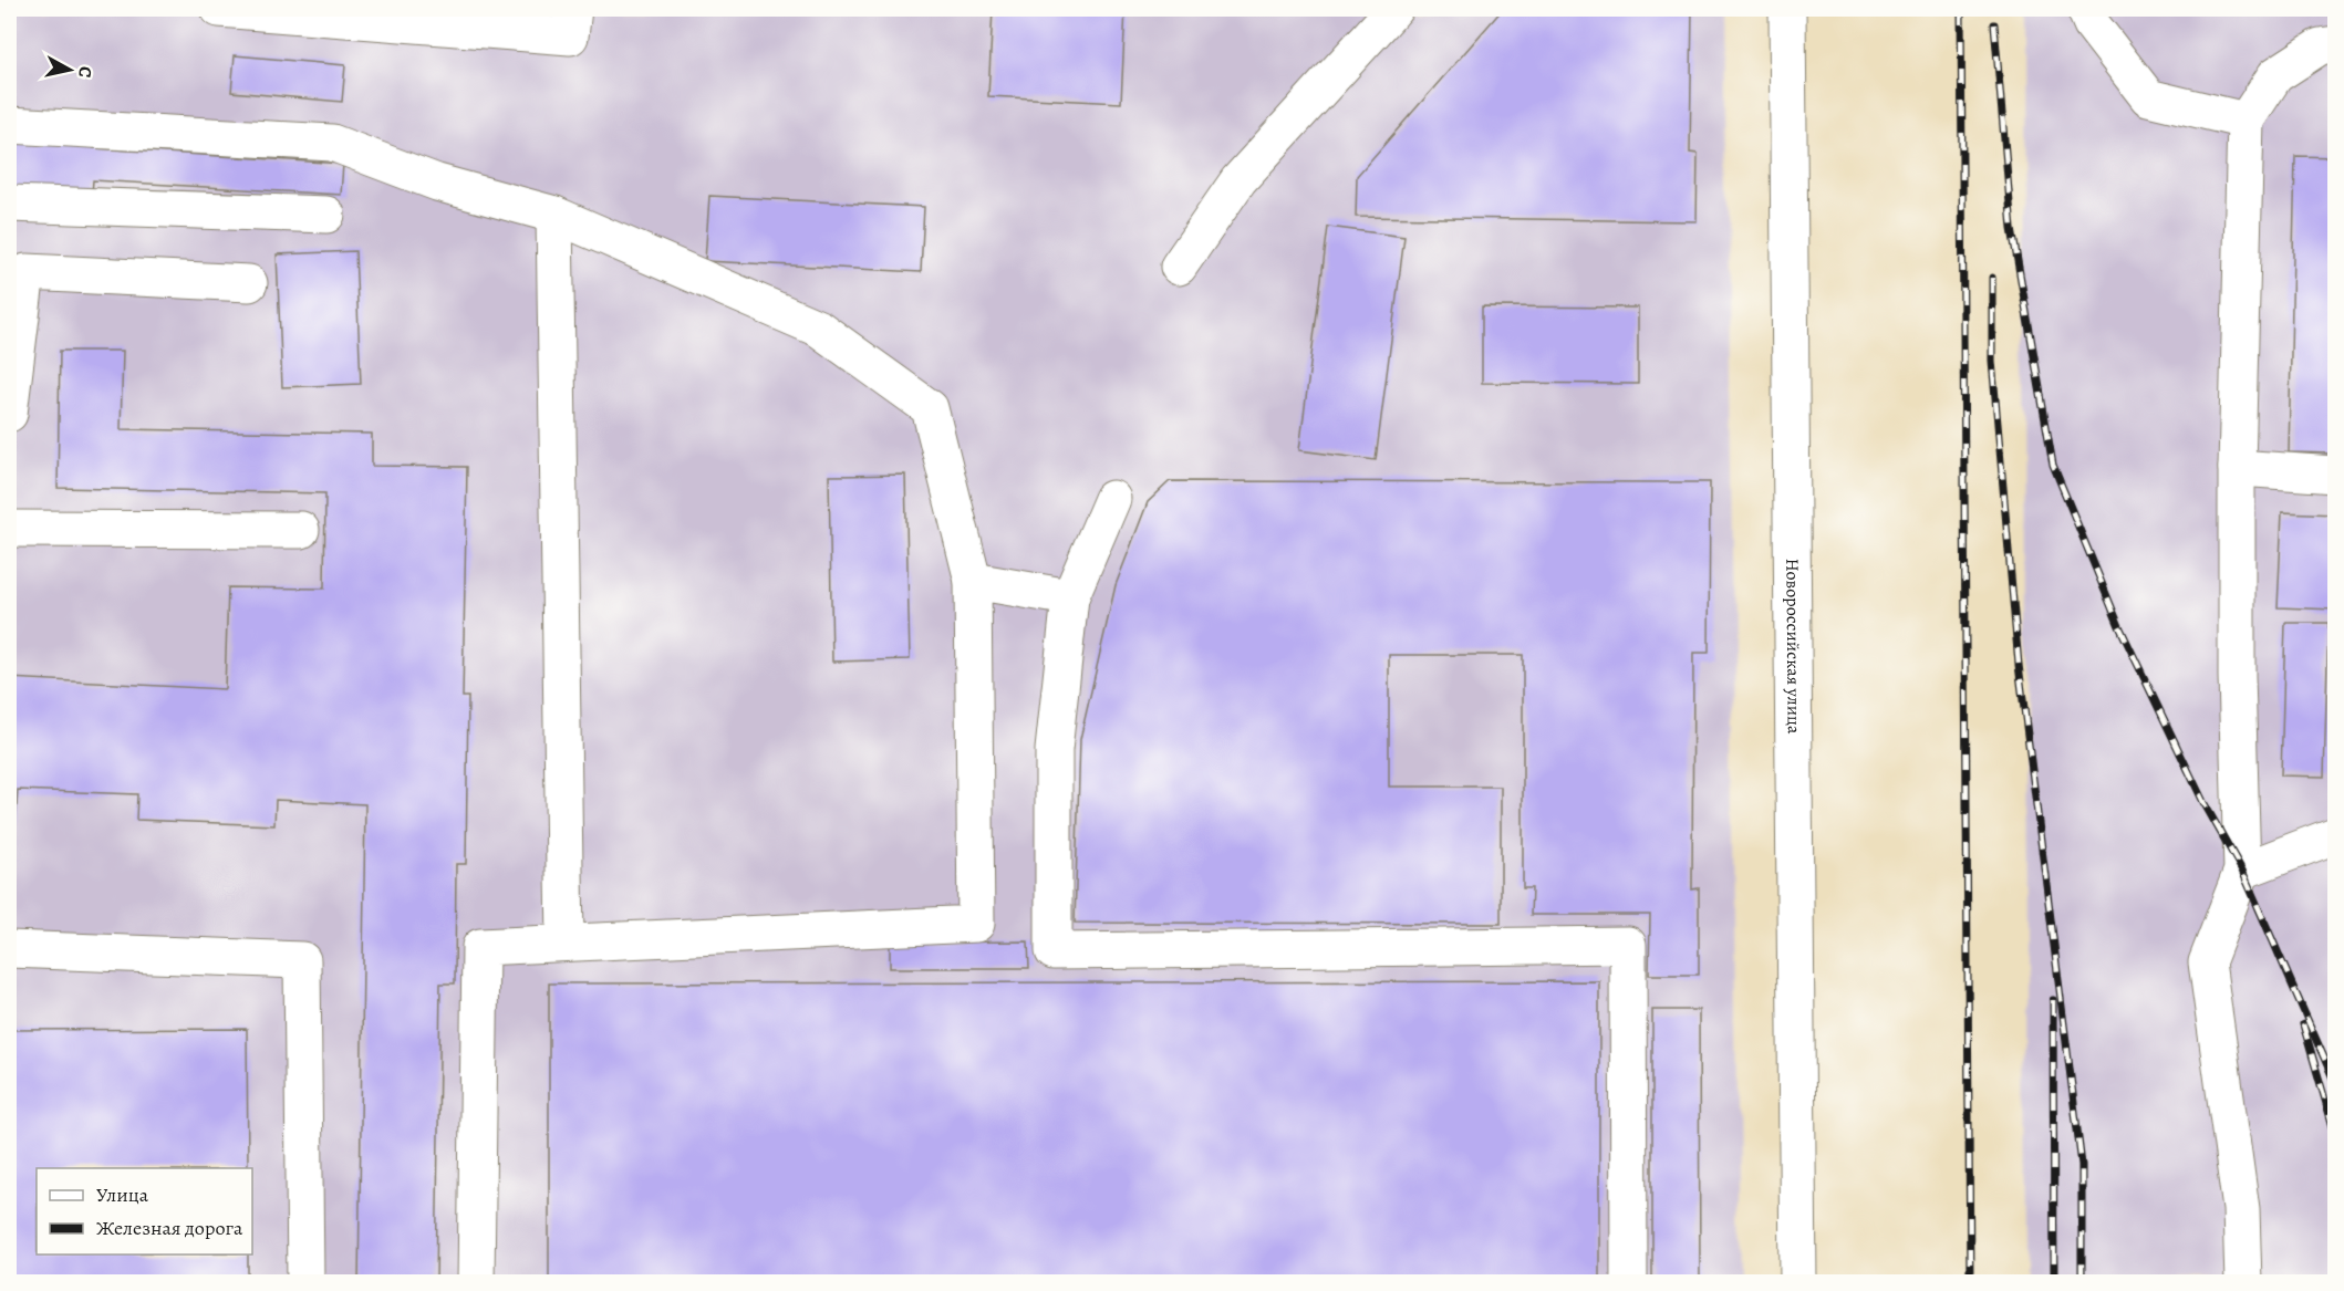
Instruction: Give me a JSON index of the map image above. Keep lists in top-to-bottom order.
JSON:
{
  "streets": {
    "street": ["Новороссийская улица"]
  },
  "legend": ["Улица", "Железная дорога"],
  "north": "right"
}
